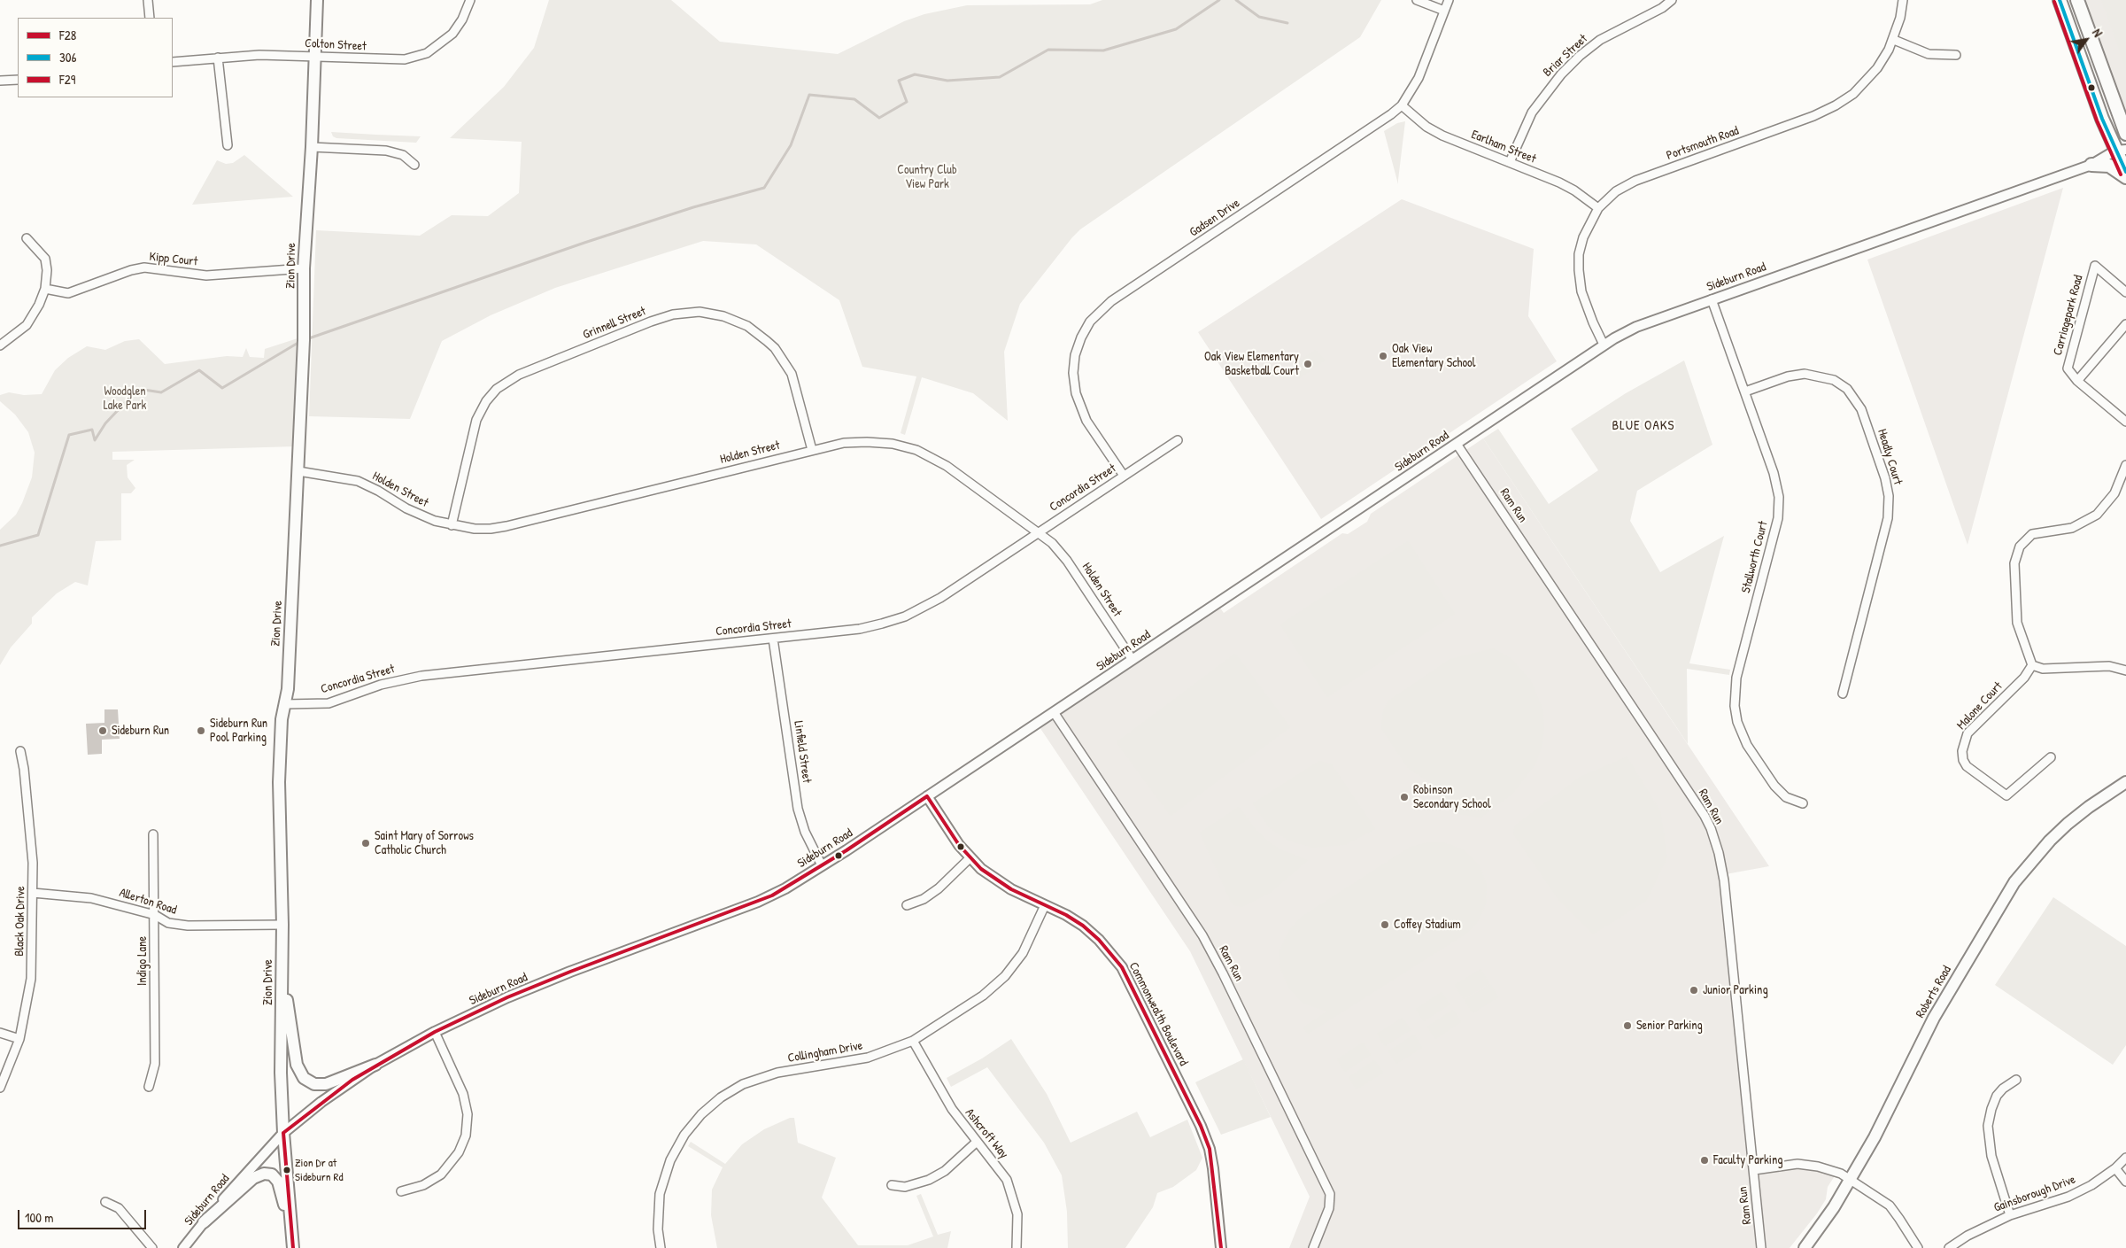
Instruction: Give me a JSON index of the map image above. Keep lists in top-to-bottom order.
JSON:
{
  "streets": {
    "main road": ["Zion Drive", "Roberts Road"],
    "street": [
      "Colton Street",
      "Briar Street",
      "Portsmouth Road",
      "Earlham Street",
      "Gadsen Drive",
      "Kipp Court",
      "Sideburn Road",
      "Carriagepark Road",
      "Grinnell Street",
      "Holden Street",
      "Headly Court",
      "Concordia Street",
      "Ram Run",
      "Stallworth Court",
      "Malone Court",
      "Linfield Street",
      "Allerton Road",
      "Black Oak Drive",
      "Indigo Lane",
      "Commonwealth Boulevard",
      "Collingham Drive",
      "Ashcroft Way",
      "Gainsborough Drive"
    ]
  },
  "crossings": [
    ["Colton Street", "Zion Drive"],
    ["Briar Street", "Earlham Street"],
    ["Portsmouth Road", "Earlham Street"],
    ["Portsmouth Road", "Sideburn Road"],
    ["Earlham Street", "Gadsen Drive"],
    ["Gadsen Drive", "Concordia Street"],
    ["Kipp Court", "Zion Drive"],
    ["Zion Drive", "Sideburn Road"],
    ["Zion Drive", "Holden Street"],
    ["Zion Drive", "Concordia Street"],
    ["Zion Drive", "Allerton Road"],
    ["Sideburn Road", "Holden Street"],
    ["Sideburn Road", "Ram Run"],
    ["Sideburn Road", "Stallworth Court"],
    ["Sideburn Road", "Linfield Street"],
    ["Sideburn Road", "Commonwealth Boulevard"],
    ["Grinnell Street", "Holden Street"],
    ["Holden Street", "Concordia Street"],
    ["Headly Court", "Stallworth Court"],
    ["Concordia Street", "Linfield Street"],
    ["Allerton Road", "Black Oak Drive"],
    ["Allerton Road", "Indigo Lane"],
    ["Commonwealth Boulevard", "Collingham Drive"],
    ["Collingham Drive", "Ashcroft Way"]
  ],
  "districts": ["BLUE OAKS"],
  "parks": ["Country Club View Park", "Woodglen Lake Park"],
  "places": [
    "Oak View Elementary School",
    "Oak View Elementary Basketball Court",
    "Sideburn Run",
    "Sideburn Run Pool Parking",
    "Robinson Secondary School",
    "Saint Mary of Sorrows Catholic Church",
    "Coffey Stadium",
    "Junior Parking",
    "Senior Parking",
    "Faculty Parking",
    "Zion Dr at Sideburn Rd"
  ],
  "lines": ["transit line 306", "transit line F29", "transit line F28"],
  "legend": ["F28", "306", "F29"],
  "scale_bar": "100 m",
  "north": "top right"
}
